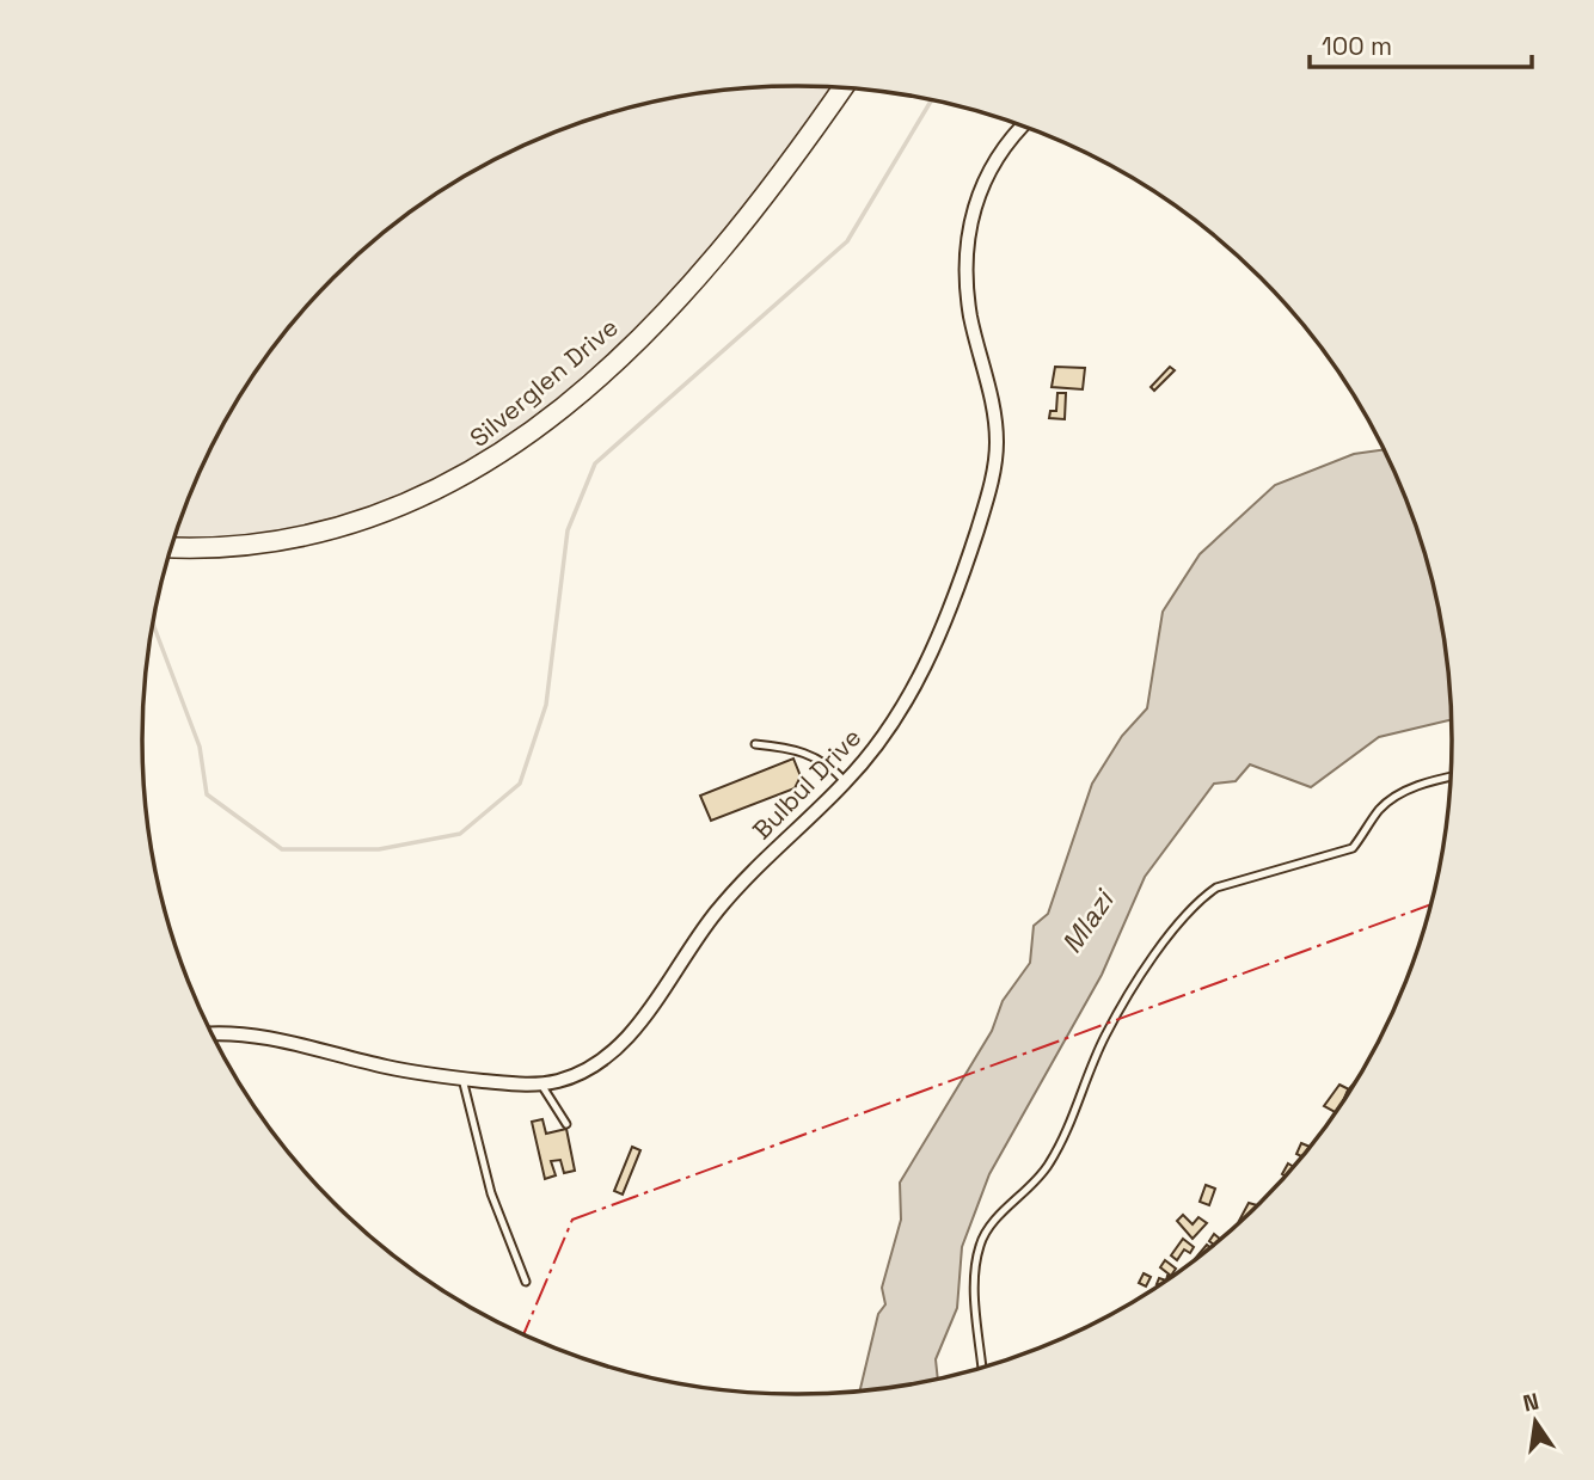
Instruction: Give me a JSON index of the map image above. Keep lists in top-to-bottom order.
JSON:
{
  "streets": {
    "street": ["Silverglen Drive", "Bulbul Drive"]
  },
  "water": ["Mlazi"],
  "scale_bar": "100 m",
  "north": "top"
}
